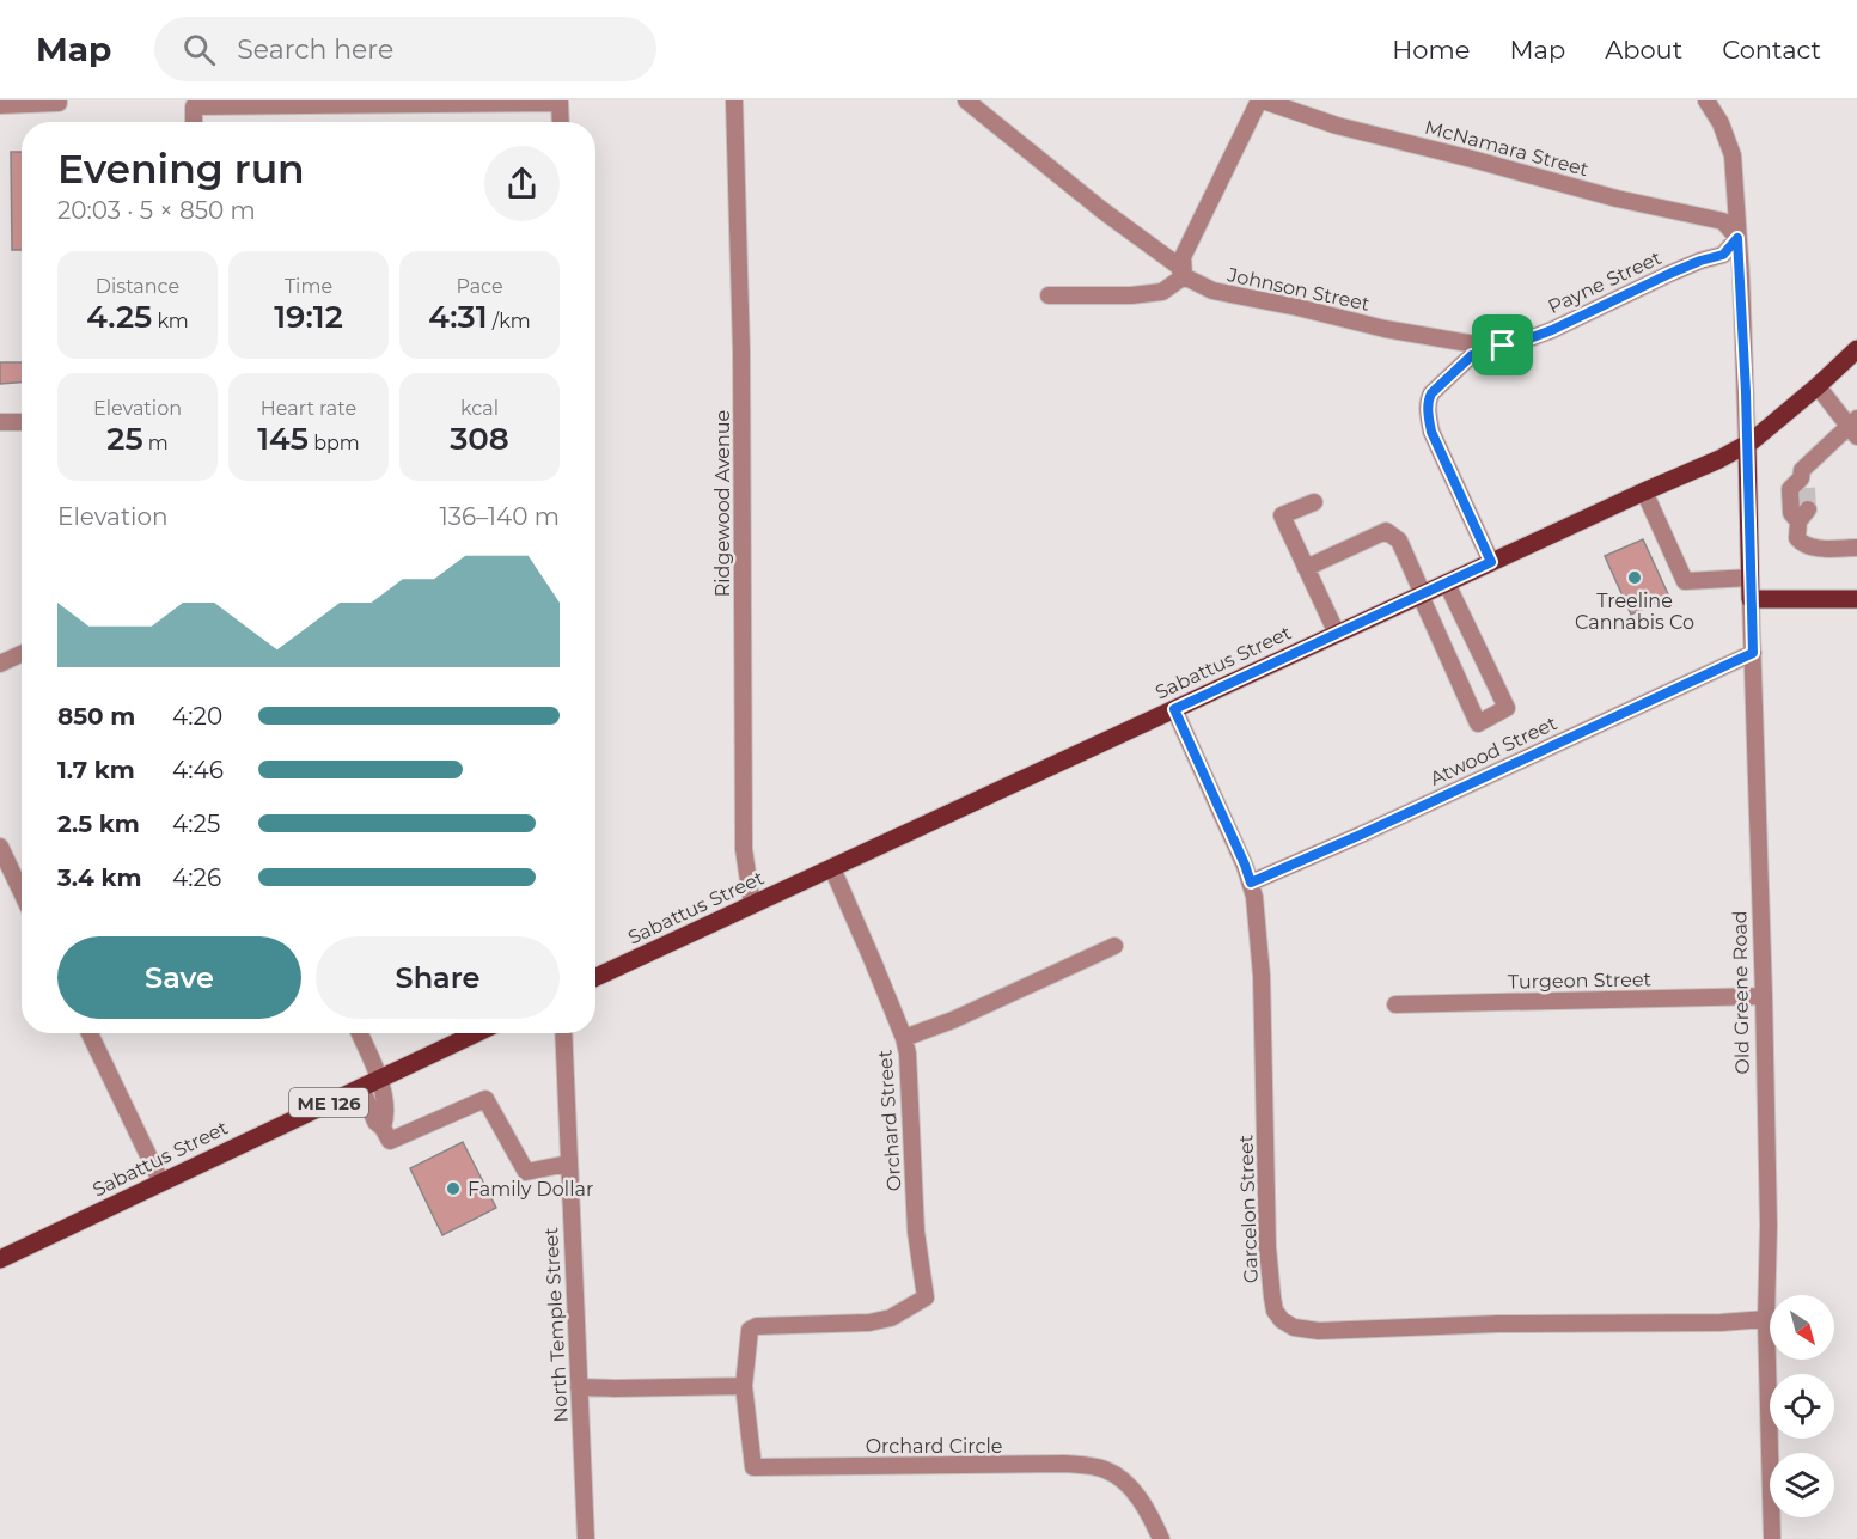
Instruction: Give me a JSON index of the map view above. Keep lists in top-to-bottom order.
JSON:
{
  "streets": {
    "main road": ["Sabattus Street", "Old Greene Road", "ME 126"],
    "street": [
      "McNamara Street",
      "Payne Street",
      "Johnson Street",
      "Ridgewood Avenue",
      "Atwood Street",
      "Turgeon Street",
      "Orchard Street",
      "Garcelon Street",
      "North Temple Street",
      "Orchard Circle"
    ]
  },
  "crossings": [
    ["McNamara Street", "Payne Street"],
    ["Payne Street", "Johnson Street"],
    ["Payne Street", "Sabattus Street"],
    ["Ridgewood Avenue", "Sabattus Street"],
    ["Sabattus Street", "Old Greene Road"],
    ["Sabattus Street", "Orchard Street"],
    ["Sabattus Street", "Garcelon Street"],
    ["Atwood Street", "Old Greene Road"],
    ["Atwood Street", "Garcelon Street"],
    ["Turgeon Street", "Old Greene Road"],
    ["Old Greene Road", "Garcelon Street"],
    ["Orchard Street", "Orchard Circle"]
  ],
  "places": ["Treeline Cannabis Co", "Family Dollar"],
  "north": "bottom right",
  "page": {
    "header": "Map",
    "search": "Search here",
    "nav": [
      "Home",
      "Map",
      "About",
      "Contact"
    ],
    "heading": ["Evening run", "20:03 · 5 × 850 m"],
    "stats": [
      ["Distance", "4.25 km"],
      ["Time", "19:12"],
      ["Pace", "4:31 /km"],
      ["Elevation", "25 m"],
      ["Heart rate", "145 bpm"],
      ["kcal", "308"]
    ],
    "chart": ["Elevation", "136–140 m"],
    "list": [
      {
        "name": "850 m",
        "note": "4:20"
      },
      {
        "name": "1.7 km",
        "note": "4:46"
      },
      {
        "name": "2.5 km",
        "note": "4:25"
      },
      {
        "name": "3.4 km",
        "note": "4:26"
      }
    ],
    "buttons": ["Save", "Share"]
  }
}
